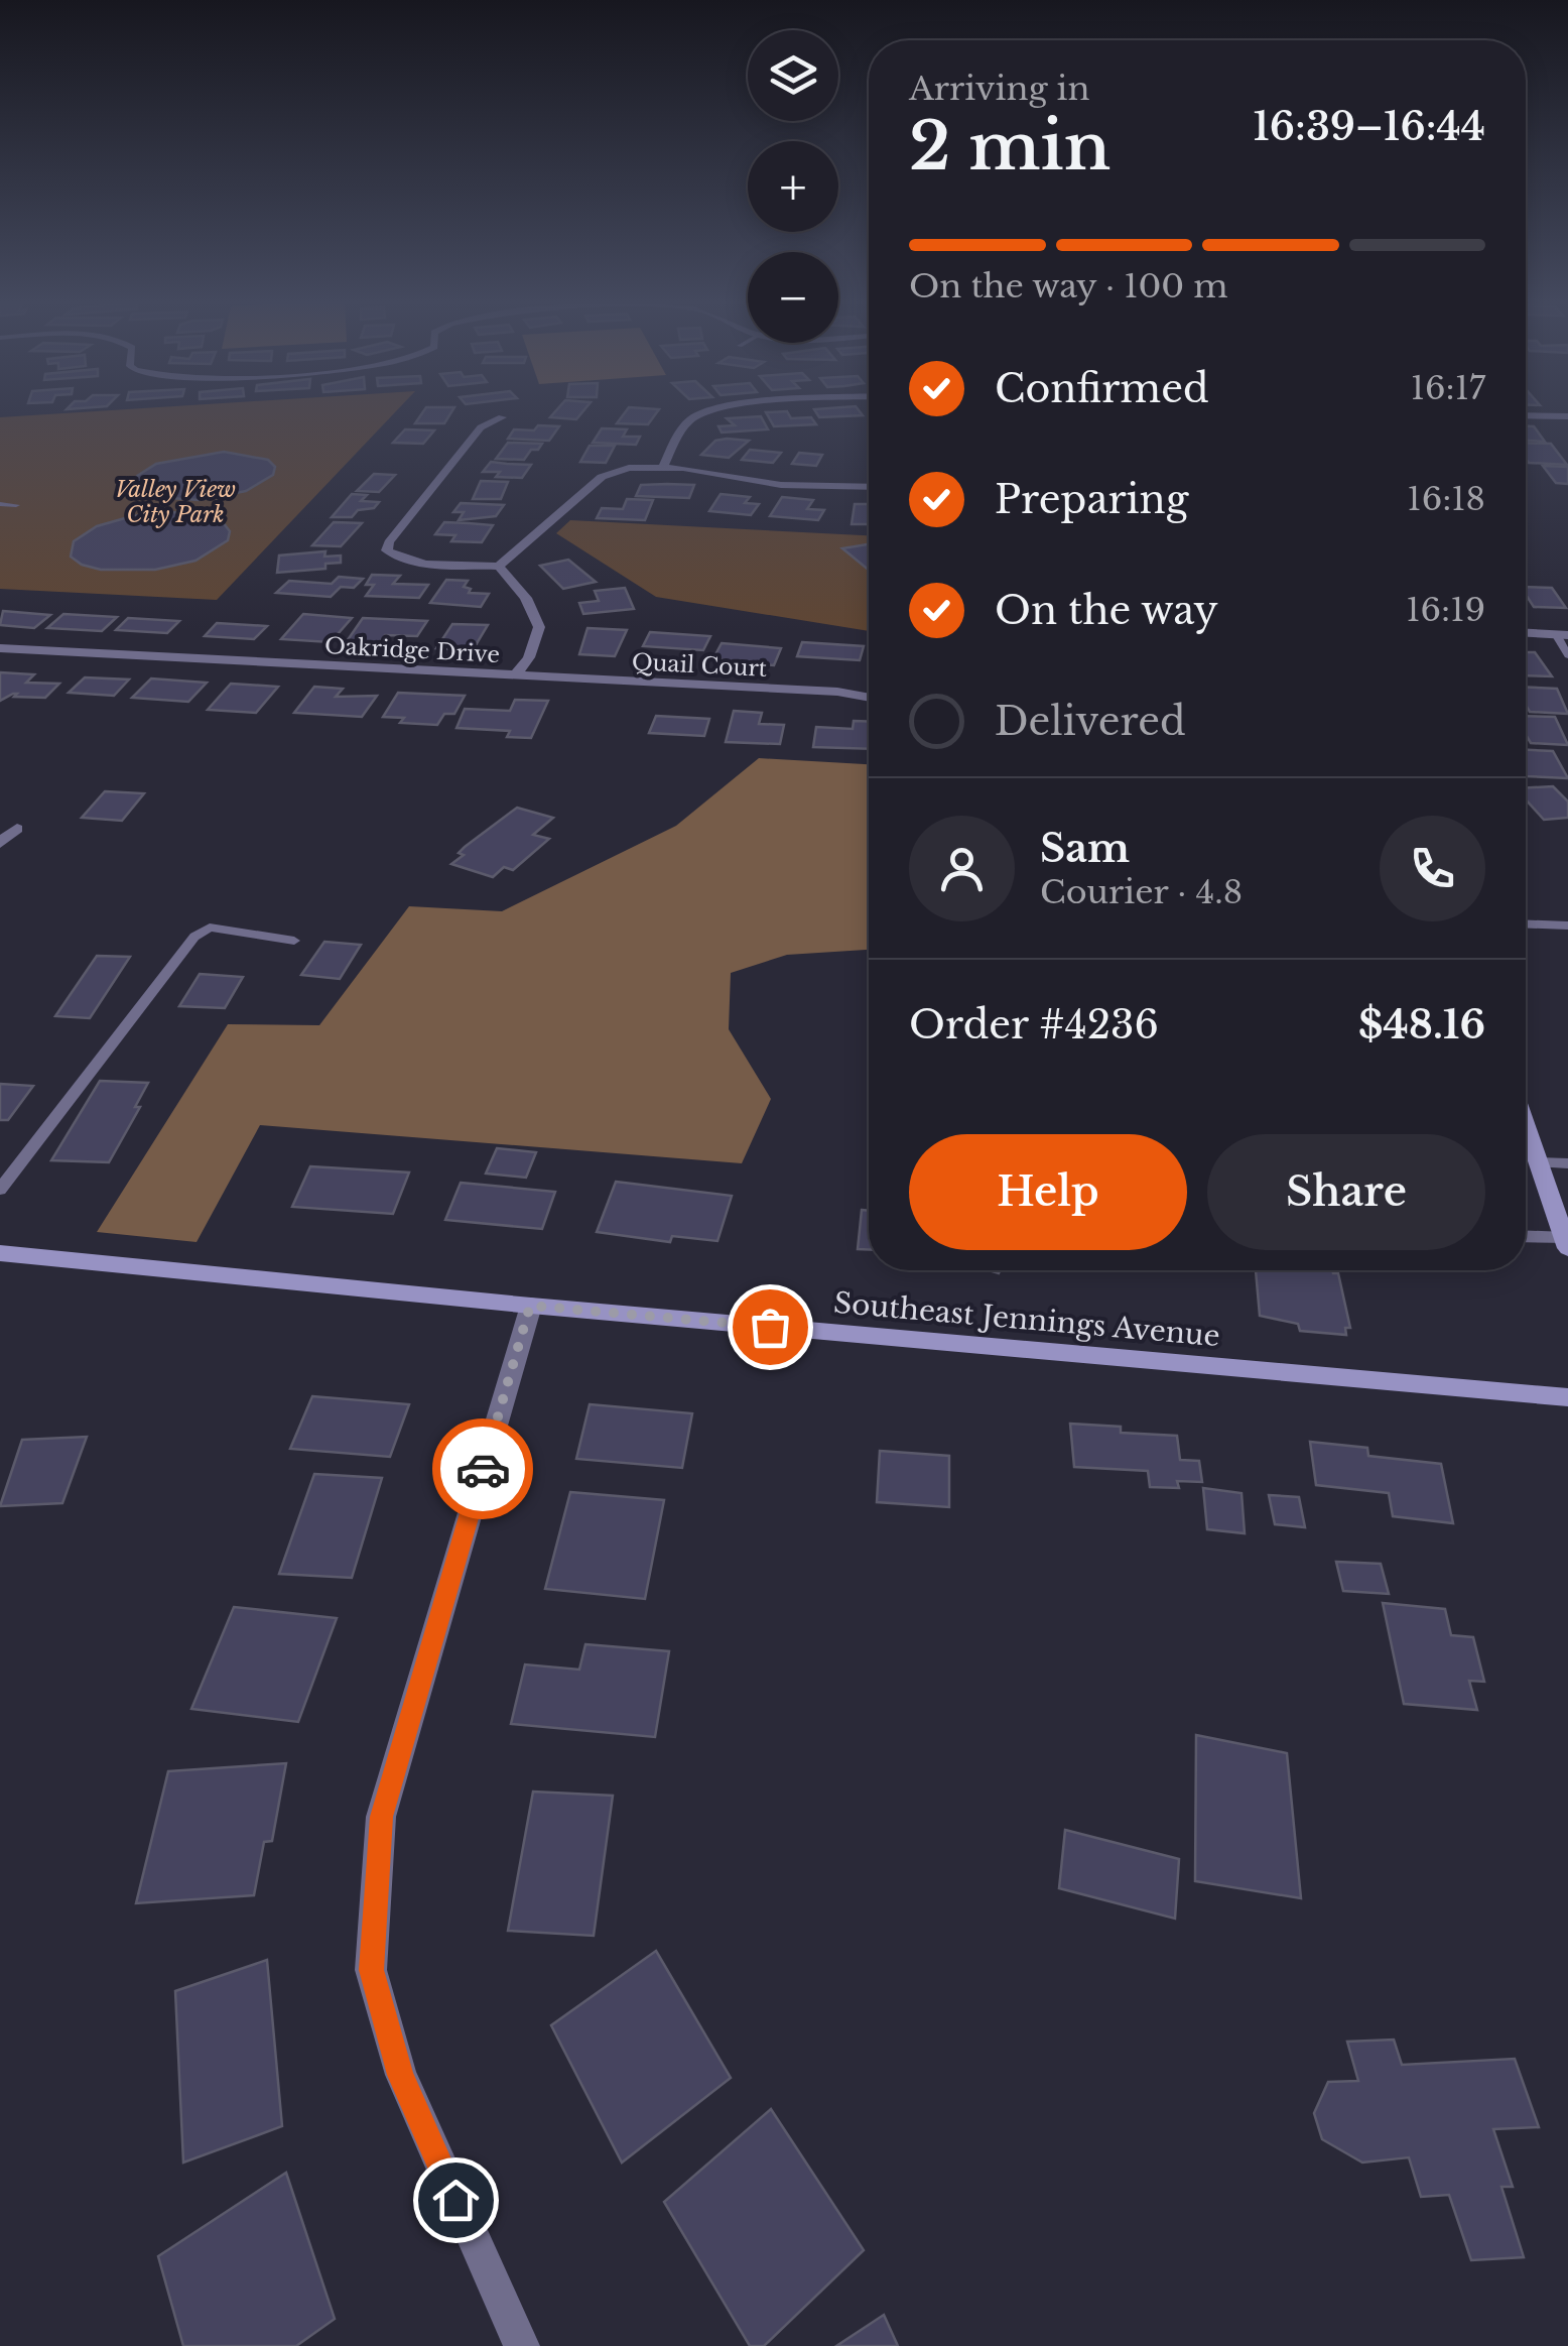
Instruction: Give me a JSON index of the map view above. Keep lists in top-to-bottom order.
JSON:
{
  "streets": {
    "main road": ["Southeast Jennings Avenue"],
    "street": ["Oakridge Drive", "Quail Court"]
  },
  "crossings": [
    ["Oakridge Drive", "Quail Court"]
  ],
  "parks": ["Valley View City Park"],
  "page": {
    "map_buttons": ["+", "−"],
    "heading": ["2 min", "Arriving in", "16:39–16:44"],
    "panel": [
      "Sam",
      "Courier · 4.8",
      "Order #4236",
      "$48.16"
    ],
    "bar": "On the way · 100 m",
    "list": [
      ["Confirmed", "16:17"],
      ["Preparing", "16:18"],
      ["On the way", "16:19"],
      "Delivered"
    ],
    "buttons": ["Help", "Share"]
  }
}
